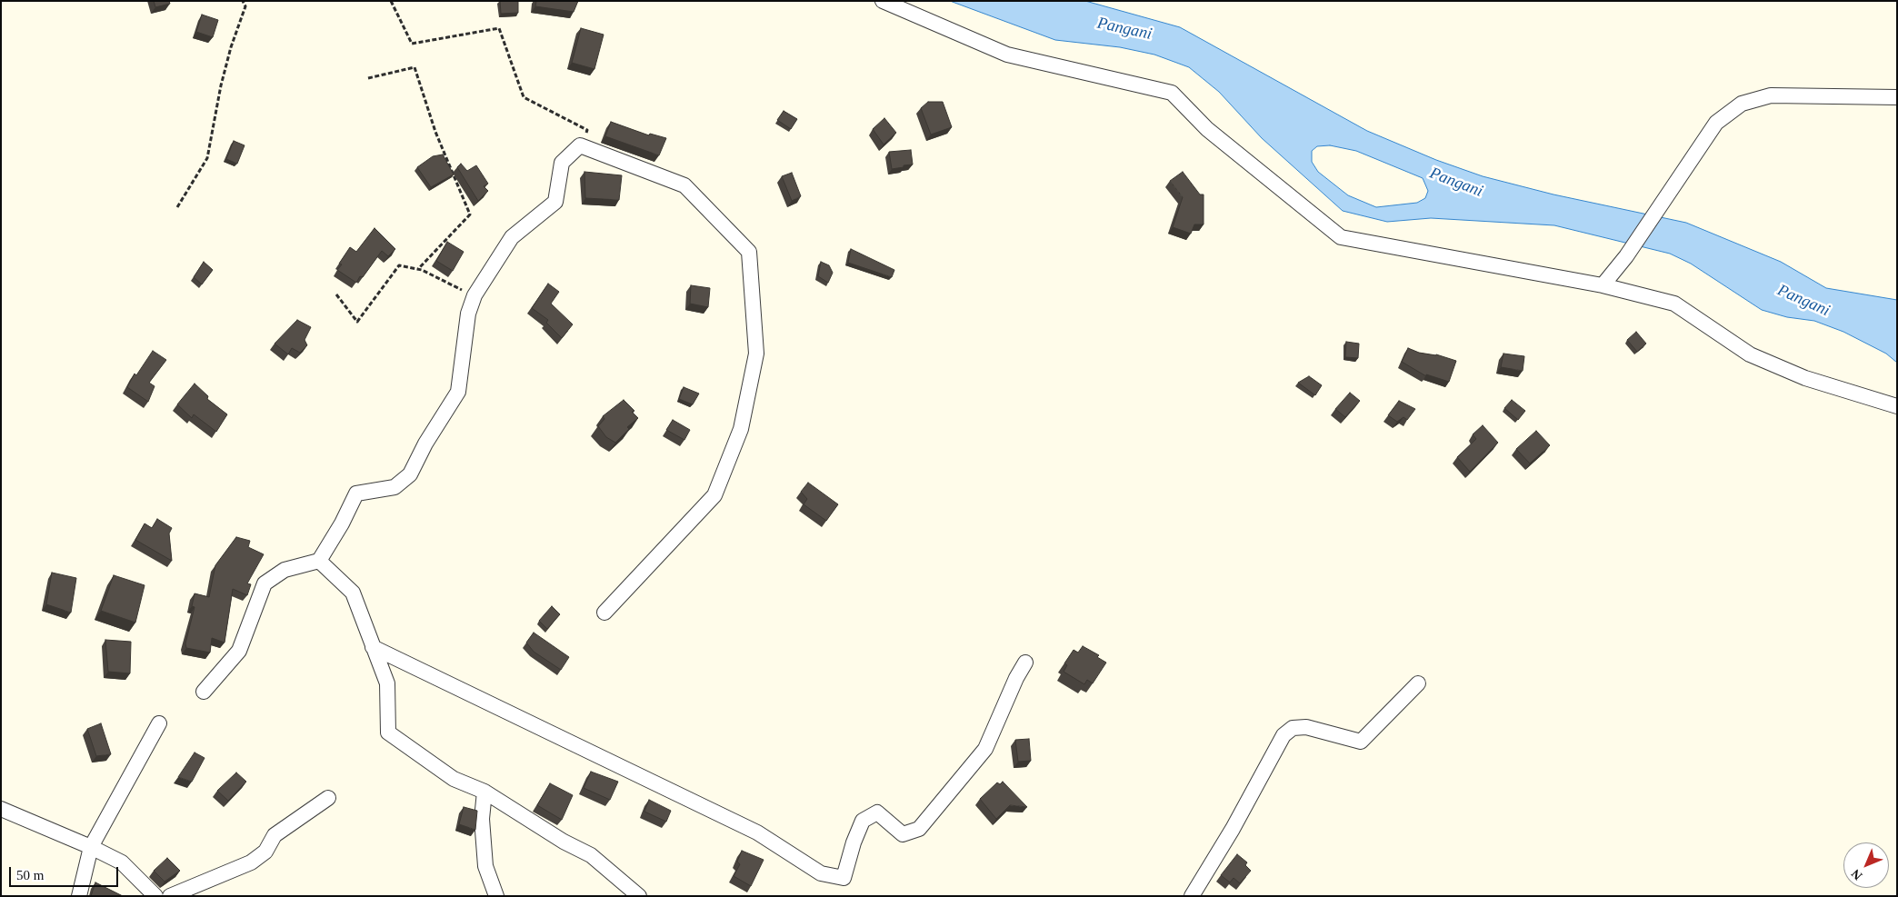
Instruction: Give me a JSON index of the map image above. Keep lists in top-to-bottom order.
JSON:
{
  "water": ["Pangani"],
  "scale_bar": "50 m",
  "north": "bottom left"
}
